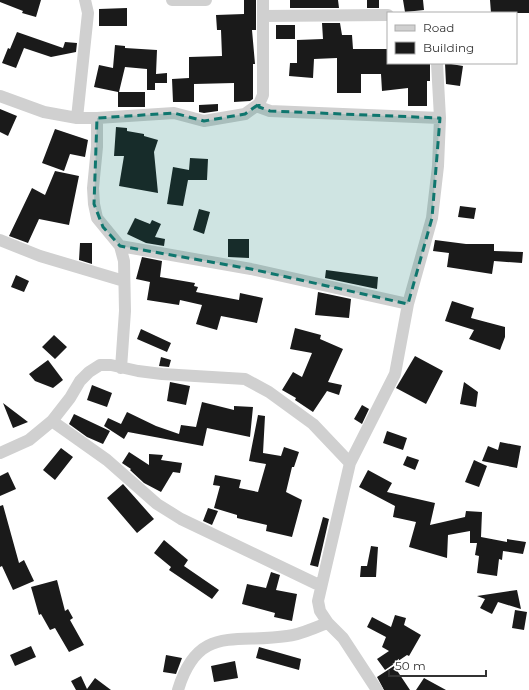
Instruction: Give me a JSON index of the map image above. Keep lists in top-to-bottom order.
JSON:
{
  "legend": ["Road", "Building"],
  "scale_bar": "50 m"
}
